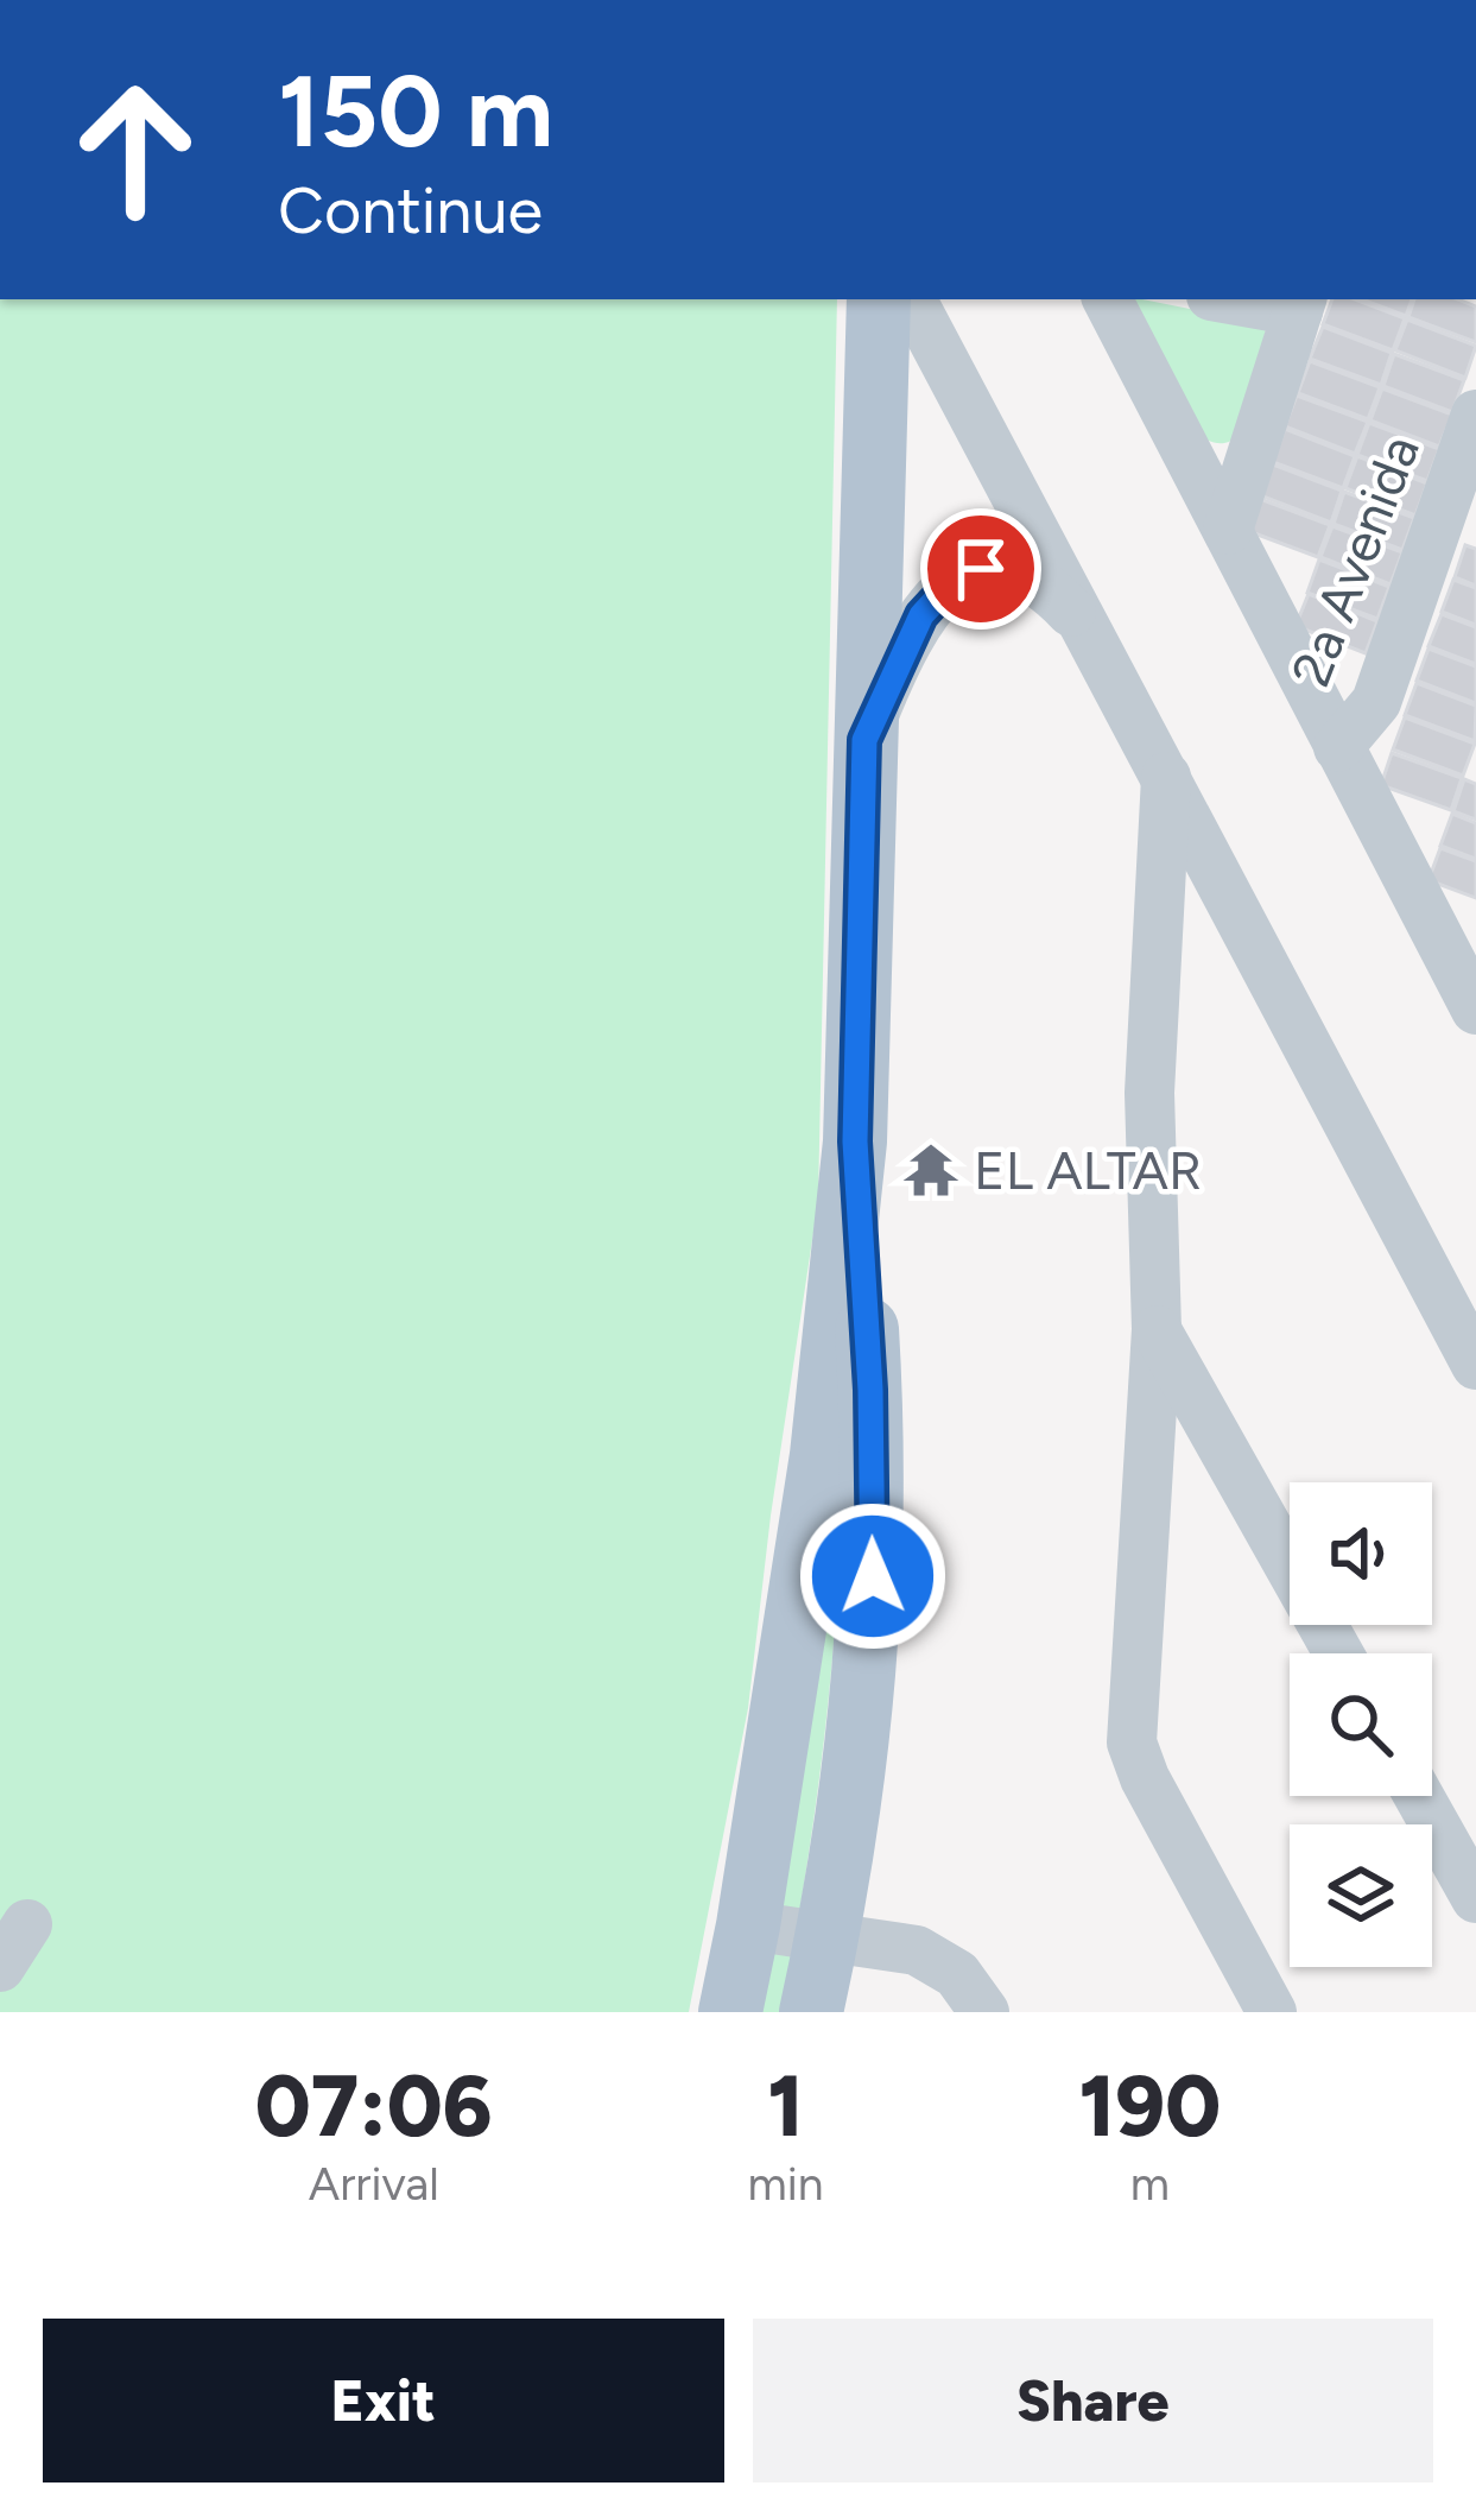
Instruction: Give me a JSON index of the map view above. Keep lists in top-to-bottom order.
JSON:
{
  "streets": {
    "street": ["2a Avenida"]
  },
  "places": {
    "temple": ["EL ALTAR"]
  },
  "page": {
    "turn": ["150 m", "Continue"],
    "eta": [
      "07:06",
      "Arrival",
      "1",
      "min",
      "190",
      "m"
    ],
    "buttons": ["Exit", "Share"]
  }
}
